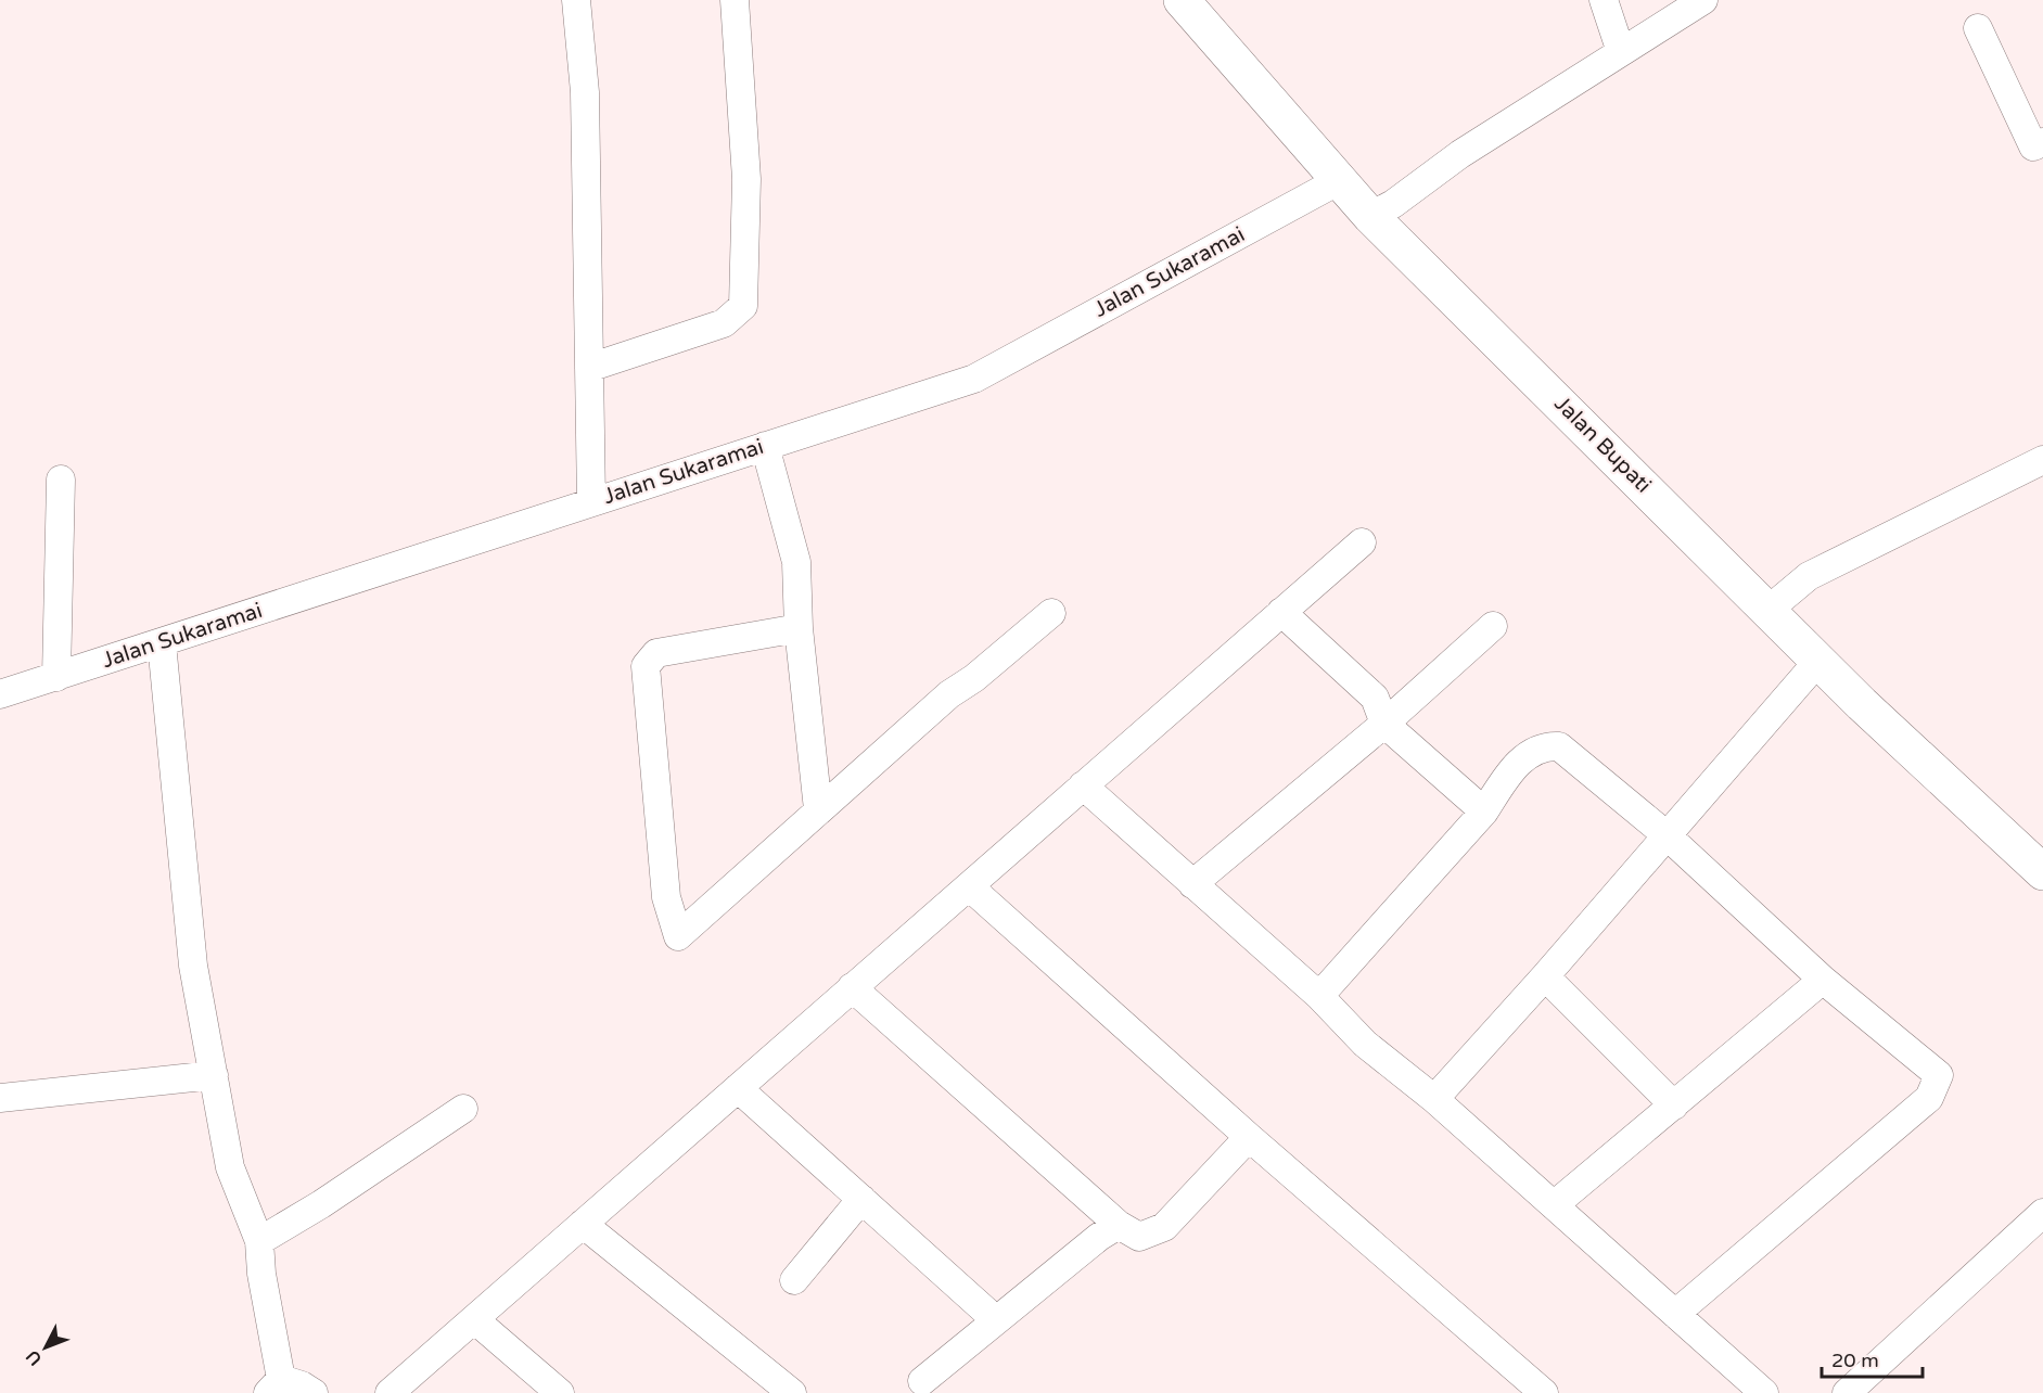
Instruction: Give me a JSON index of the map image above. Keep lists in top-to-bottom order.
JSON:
{
  "streets": {
    "street": ["Jalan Sukaramai", "Jalan Bupati"]
  },
  "crossings": [
    ["Jalan Sukaramai", "Jalan Bupati"]
  ],
  "scale_bar": "20 m",
  "north": "bottom left"
}
